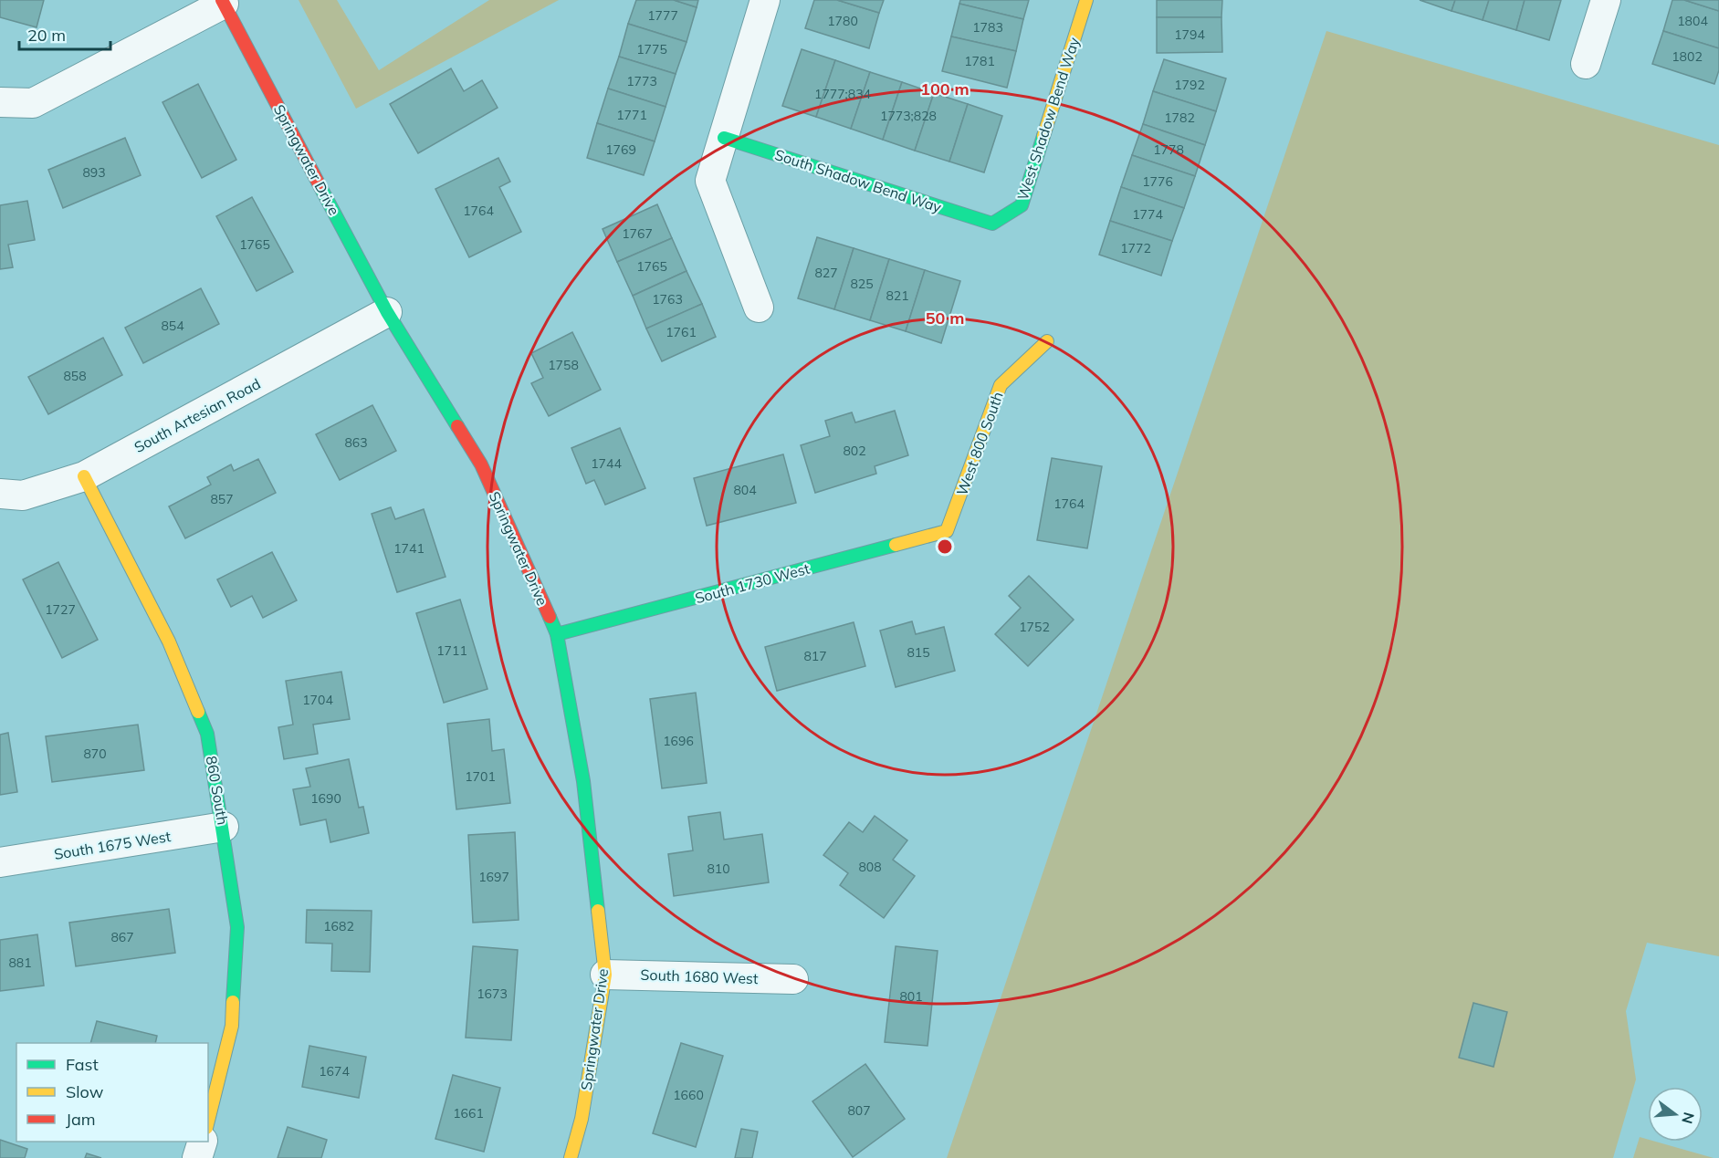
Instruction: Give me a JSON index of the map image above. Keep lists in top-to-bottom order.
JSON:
{
  "streets": {
    "street": [
      "West Shadow Bend Way",
      "Springwater Drive",
      "South Shadow Bend Way",
      "South Artesian Road",
      "West 800 South",
      "South 1730 West",
      "860 South",
      "South 1675 West",
      "South 1680 West"
    ]
  },
  "crossings": [
    ["West Shadow Bend Way", "South Shadow Bend Way"],
    ["Springwater Drive", "South Artesian Road"],
    ["Springwater Drive", "South 1730 West"],
    ["Springwater Drive", "South 1680 West"],
    ["South Artesian Road", "860 South"],
    ["West 800 South", "South 1730 West"],
    ["860 South", "South 1675 West"]
  ],
  "house_numbers": [
    "1777",
    "1780",
    "1804",
    "1783",
    "1794",
    "1775",
    "1802",
    "1781",
    "1773",
    "1792",
    "1777;834",
    "1771",
    "1773;828",
    "1782",
    "1769",
    "1778",
    "893",
    "1776",
    "1764",
    "1774",
    "1767",
    "1765",
    "1772",
    "1765",
    "827",
    "825",
    "821",
    "1763",
    "854",
    "1761",
    "1758",
    "858",
    "863",
    "802",
    "1744",
    "804",
    "857",
    "1764",
    "1741",
    "1727",
    "1752",
    "1711",
    "815",
    "817",
    "1704",
    "1696",
    "870",
    "1701",
    "1690",
    "808",
    "810",
    "1697",
    "1682",
    "867",
    "881",
    "1673",
    "801",
    "1674",
    "1660",
    "807",
    "1661"
  ],
  "legend": ["Fast", "Slow", "Jam"],
  "scale_bar": "20 m",
  "north": "right",
  "rings": ["100 m", "50 m"]
}
